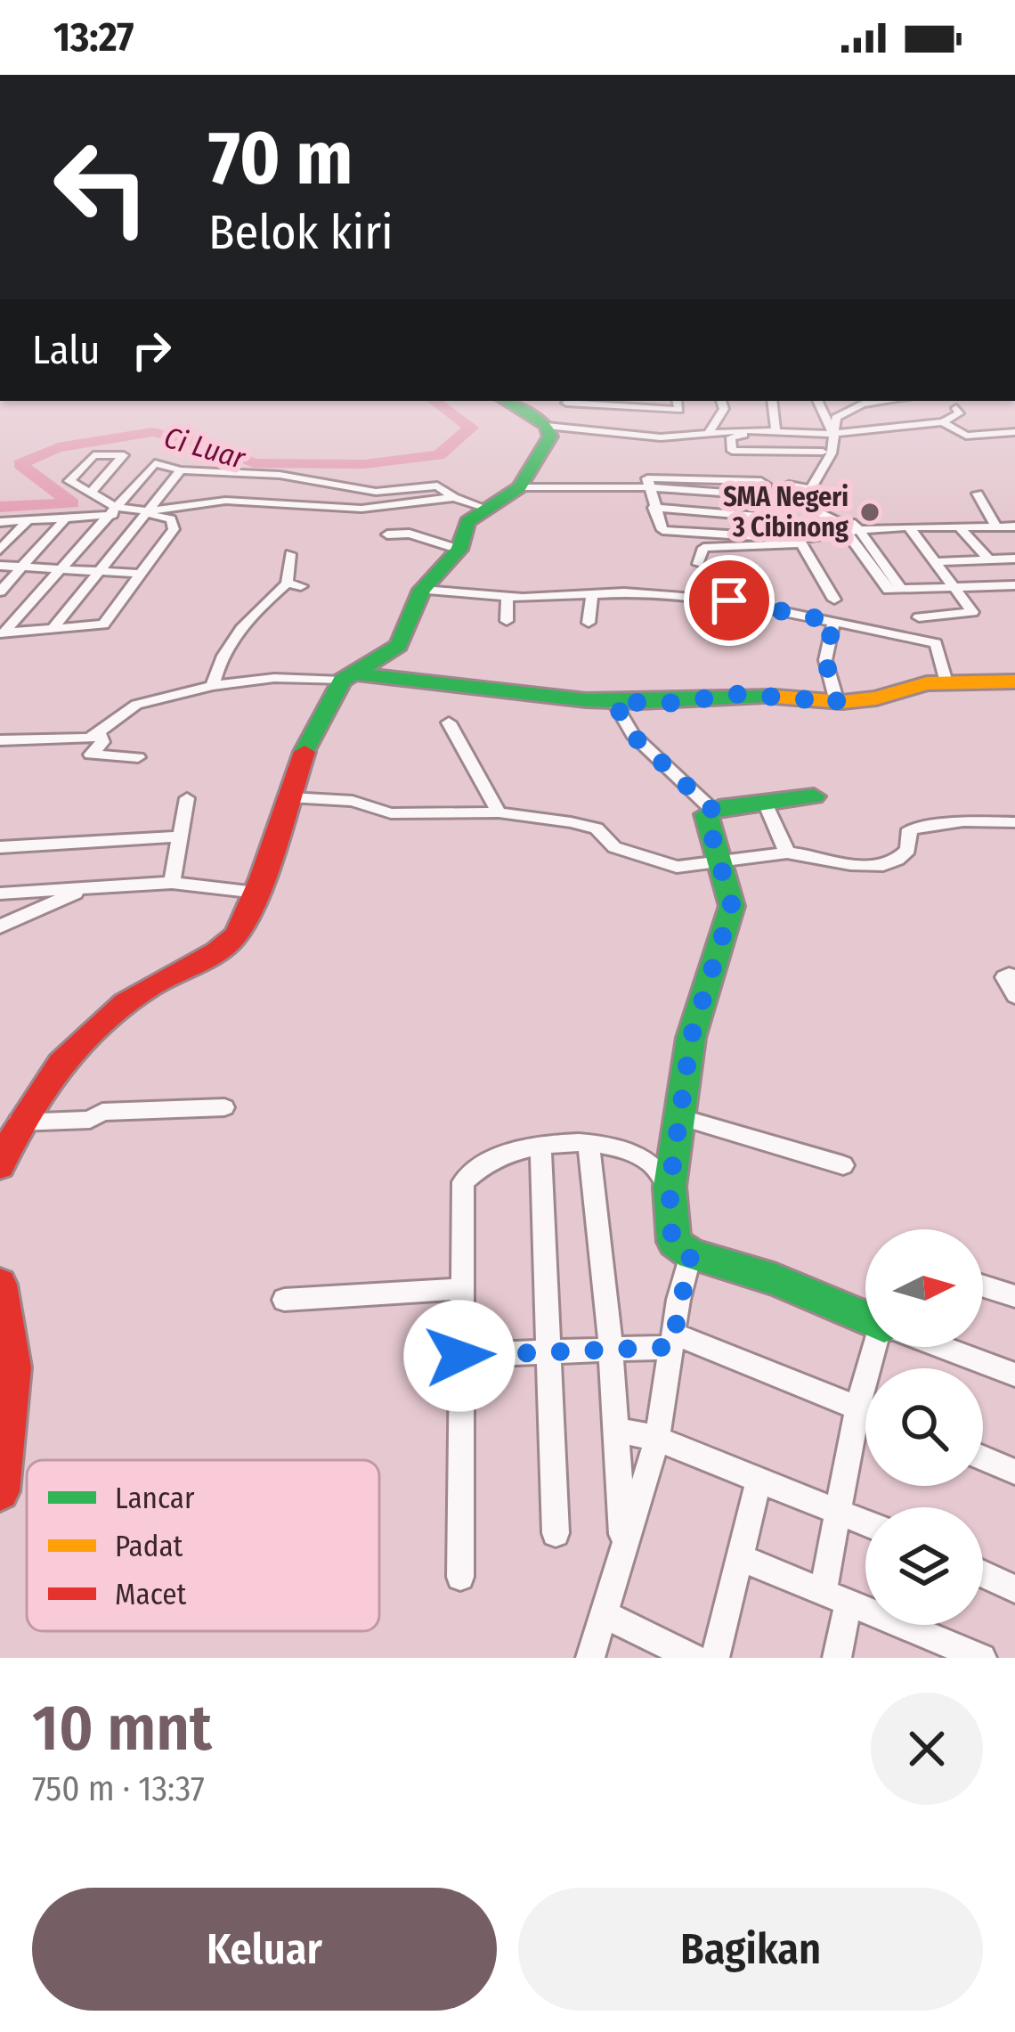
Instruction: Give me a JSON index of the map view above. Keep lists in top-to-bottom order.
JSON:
{
  "water": ["Ci Luar"],
  "places": ["SMA Negeri 3 Cibinong"],
  "legend": ["Lancar", "Padat", "Macet"],
  "north": "right",
  "page": {
    "status": "13:27",
    "turn": ["70 m", "Belok kiri"],
    "then": "Lalu",
    "heading": ["10 mnt", "750 m · 13:37"],
    "buttons": ["Keluar", "Bagikan"]
  }
}
